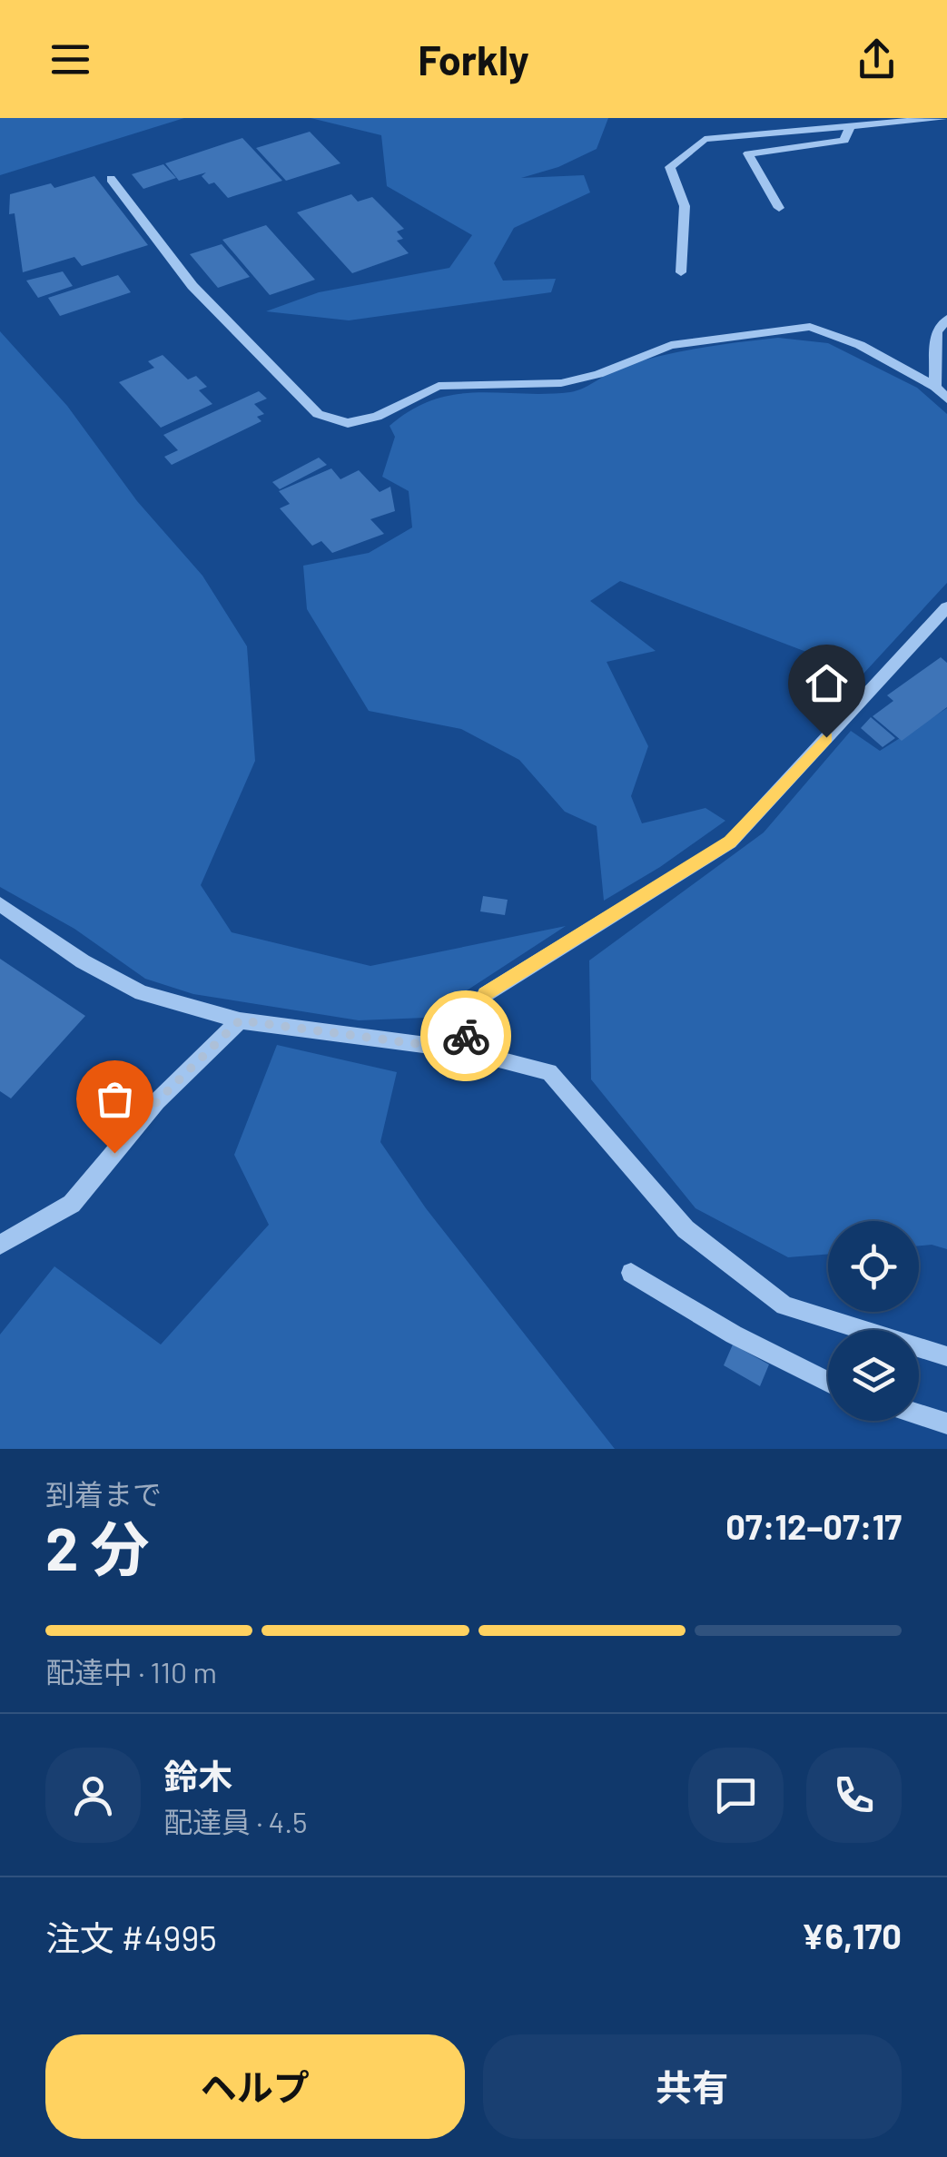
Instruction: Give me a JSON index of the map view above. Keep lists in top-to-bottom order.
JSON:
{
  "page": {
    "header": "Forkly",
    "heading": ["2 分", "到着まで", "07:12–07:17"],
    "panel": [
      "鈴木",
      "配達員 · 4.5",
      "注文 #4995",
      "¥6,170"
    ],
    "bar": "配達中 · 110 m",
    "buttons": ["ヘルプ", "共有"]
  }
}
